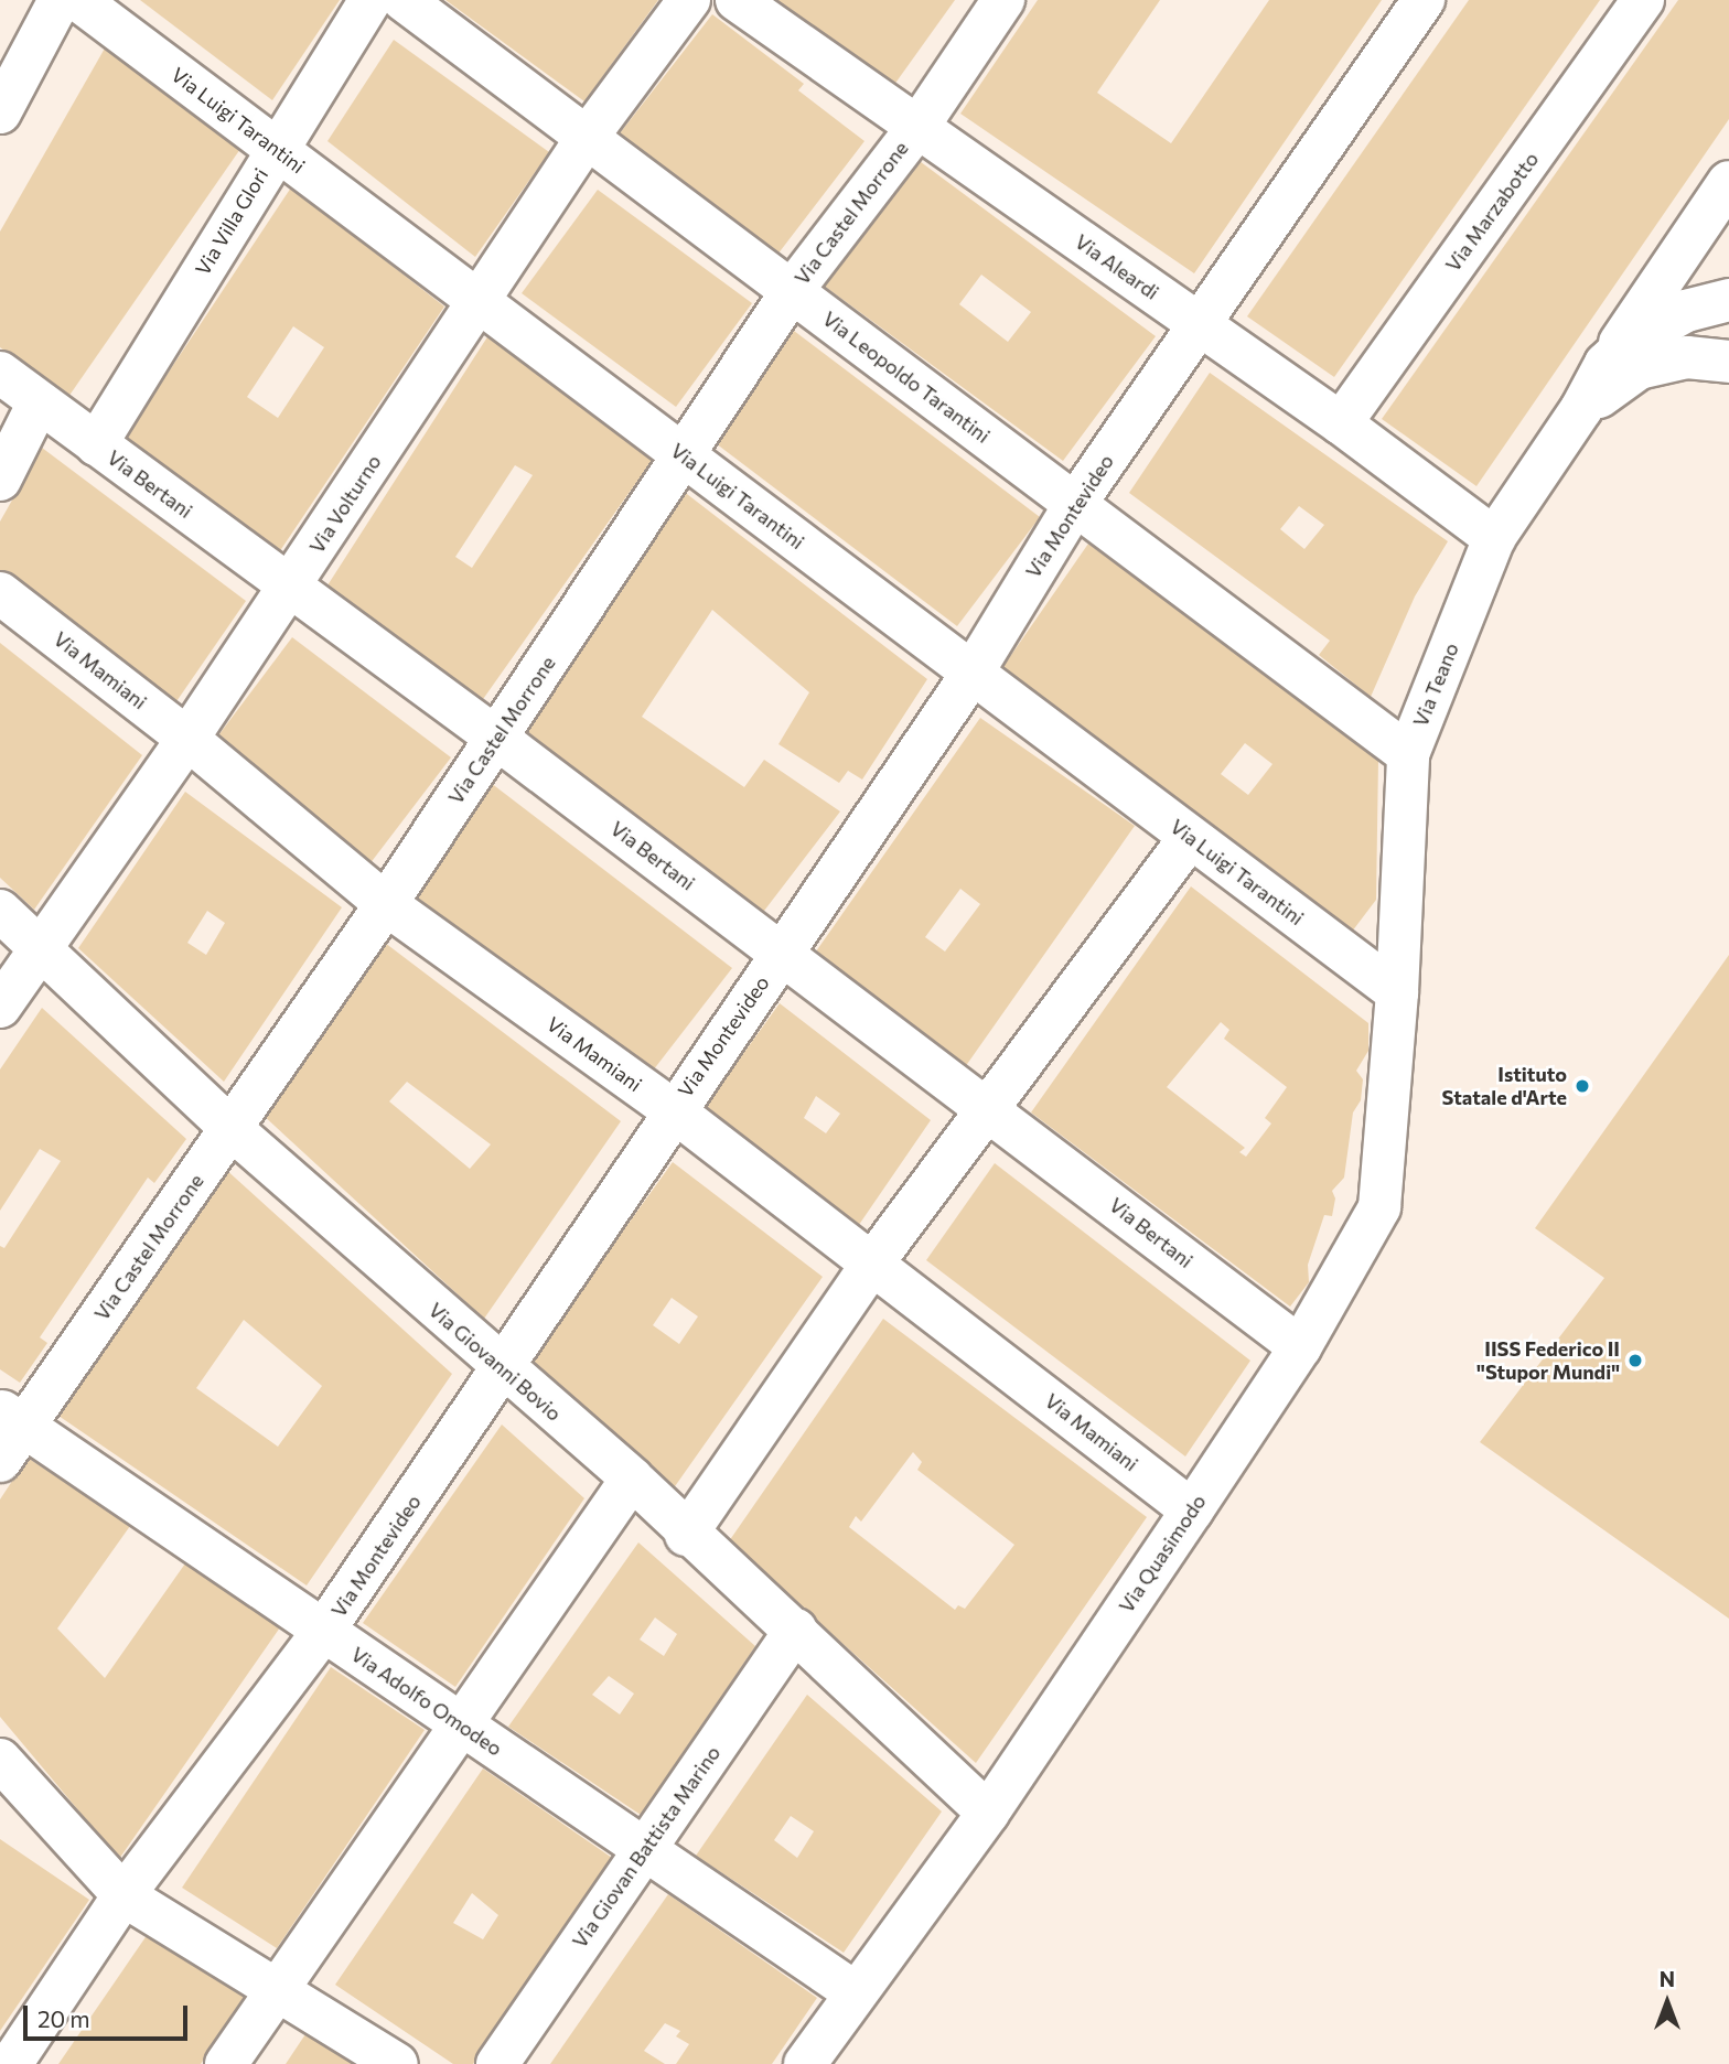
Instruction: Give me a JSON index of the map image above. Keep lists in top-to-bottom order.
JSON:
{
  "streets": {
    "street": [
      "Via Luigi Tarantini",
      "Via Marzabotto",
      "Via Castel Morrone",
      "Via Villa Glori",
      "Via Aleardi",
      "Via Leopoldo Tarantini",
      "Via Bertani",
      "Via Volturno",
      "Via Montevideo",
      "Via Mamiani",
      "Via Teano",
      "Via Giovanni Bovio",
      "Via Quasimodo",
      "Via Adolfo Omodeo",
      "Via Giovan Battista Marino"
    ]
  },
  "crossings": [
    ["Via Luigi Tarantini", "Via Castel Morrone"],
    ["Via Luigi Tarantini", "Via Villa Glori"],
    ["Via Luigi Tarantini", "Via Volturno"],
    ["Via Luigi Tarantini", "Via Montevideo"],
    ["Via Luigi Tarantini", "Via Teano"],
    ["Via Luigi Tarantini", "Via Quasimodo"],
    ["Via Marzabotto", "Via Aleardi"],
    ["Via Castel Morrone", "Via Aleardi"],
    ["Via Castel Morrone", "Via Leopoldo Tarantini"],
    ["Via Castel Morrone", "Via Bertani"],
    ["Via Castel Morrone", "Via Mamiani"],
    ["Via Castel Morrone", "Via Giovanni Bovio"],
    ["Via Castel Morrone", "Via Adolfo Omodeo"],
    ["Via Villa Glori", "Via Bertani"],
    ["Via Aleardi", "Via Montevideo"],
    ["Via Aleardi", "Via Teano"],
    ["Via Leopoldo Tarantini", "Via Volturno"],
    ["Via Leopoldo Tarantini", "Via Montevideo"],
    ["Via Leopoldo Tarantini", "Via Teano"],
    ["Via Bertani", "Via Volturno"],
    ["Via Bertani", "Via Montevideo"],
    ["Via Bertani", "Via Quasimodo"],
    ["Via Volturno", "Via Mamiani"],
    ["Via Volturno", "Via Giovanni Bovio"],
    ["Via Montevideo", "Via Mamiani"],
    ["Via Montevideo", "Via Giovanni Bovio"],
    ["Via Montevideo", "Via Adolfo Omodeo"],
    ["Via Mamiani", "Via Quasimodo"],
    ["Via Teano", "Via Quasimodo"],
    ["Via Giovanni Bovio", "Via Quasimodo"],
    ["Via Giovanni Bovio", "Via Giovan Battista Marino"],
    ["Via Quasimodo", "Via Adolfo Omodeo"],
    ["Via Adolfo Omodeo", "Via Giovan Battista Marino"]
  ],
  "places": ["Istituto Statale d'Arte", "IISS Federico II \"Stupor Mundi\""],
  "scale_bar": "20 m",
  "north": "top"
}
